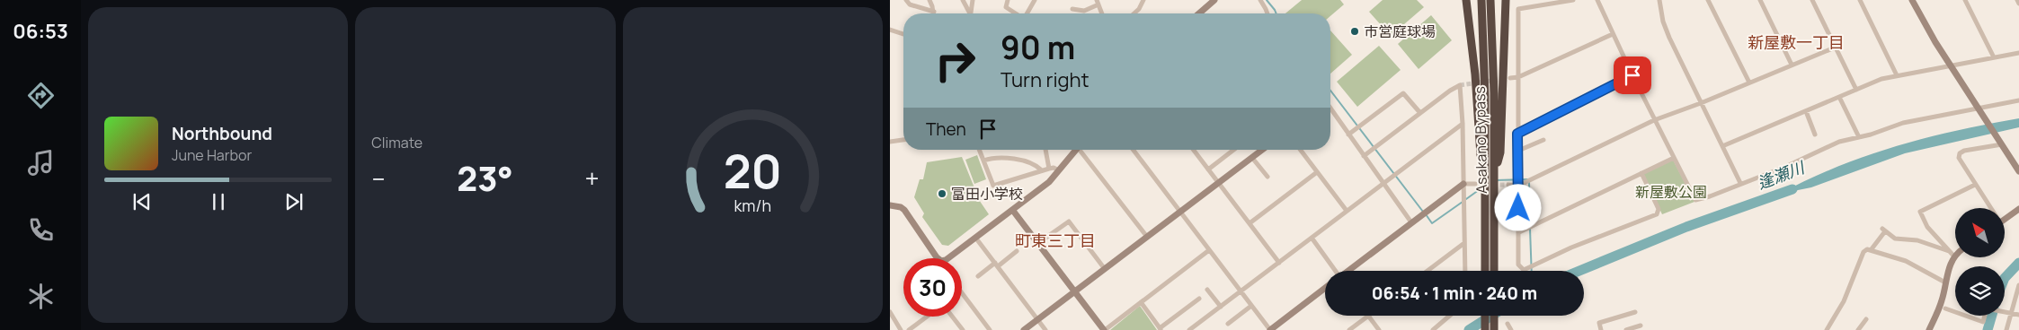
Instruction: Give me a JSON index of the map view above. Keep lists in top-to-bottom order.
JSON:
{
  "streets": {
    "highway": ["Asakano Bypass"]
  },
  "districts": ["新屋敷一丁目", "町東三丁目"],
  "water": ["逢瀬川"],
  "parks": ["新屋敷公園"],
  "places": ["市営庭球場", "富田小学校"],
  "north": "top left",
  "page": {
    "tabs": "06:53",
    "tile": "Climate",
    "turn": ["90 m", "Turn right"],
    "then": "Then",
    "song": ["Northbound", "June Harbor"],
    "heat": ["−", "23°", "+"],
    "limit": "30",
    "trip": "06:54 · 1 min · 240 m",
    "gauge": ["20", "km/h"]
  }
}
